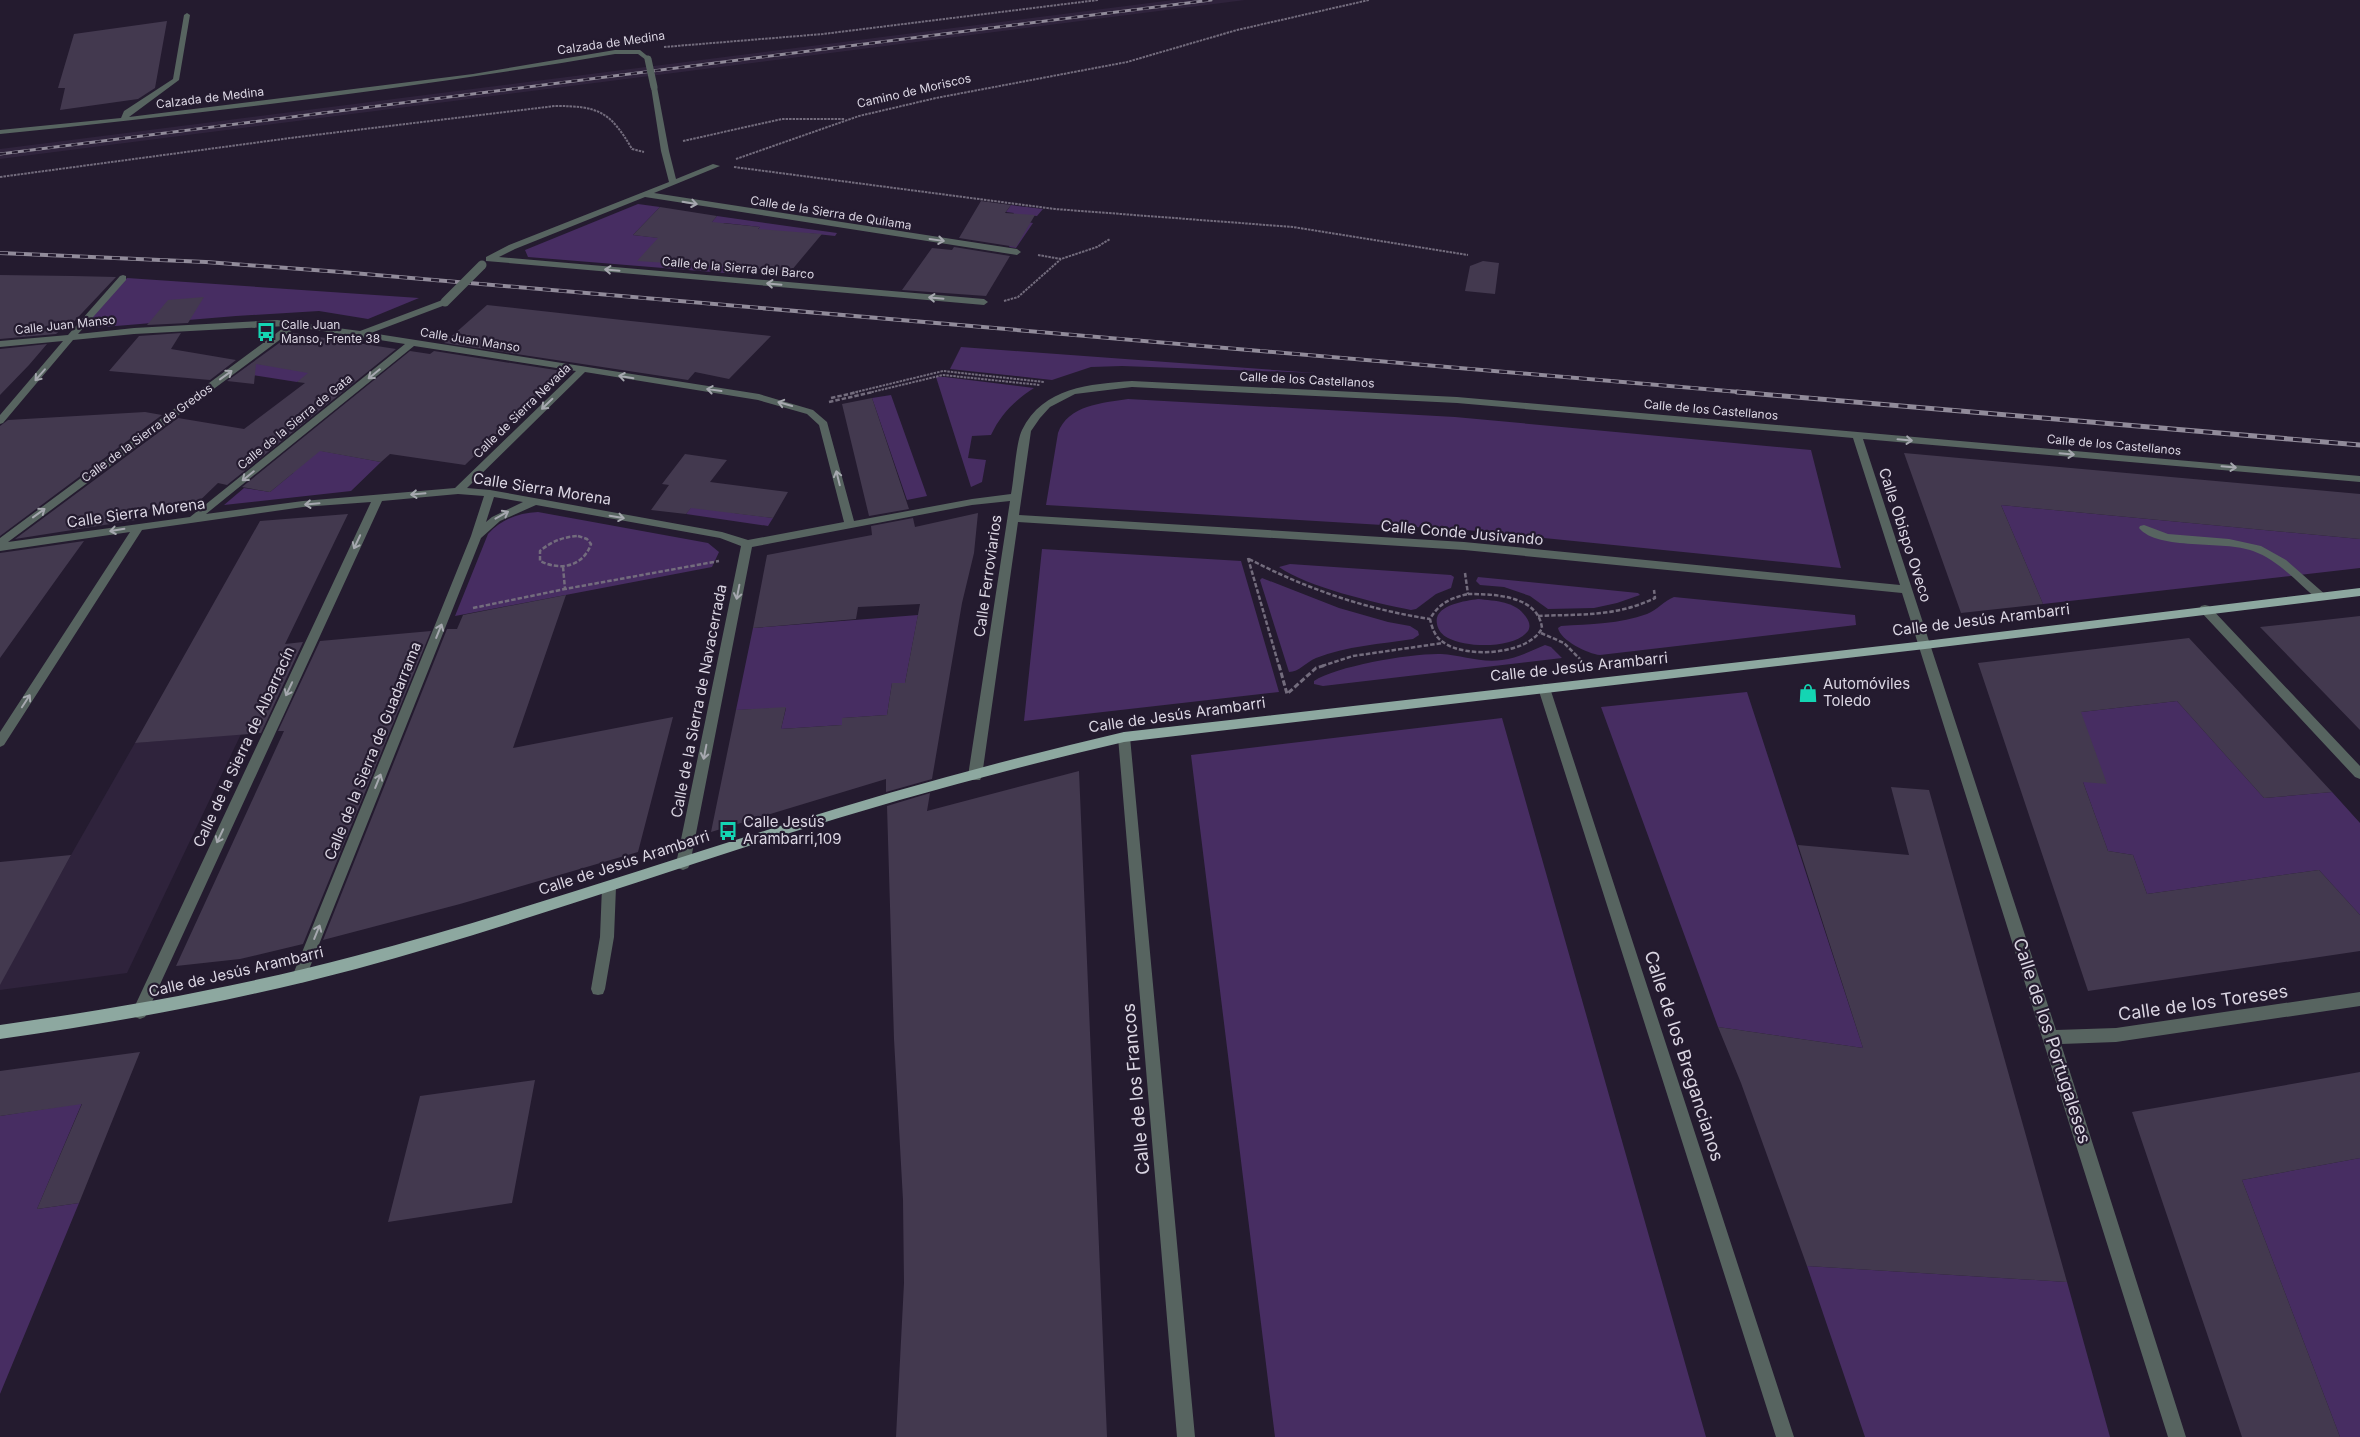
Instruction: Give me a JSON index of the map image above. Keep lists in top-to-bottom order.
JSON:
{
  "streets": {
    "main road": ["Calle de Jesús Arambarri"],
    "street": [
      "Calzada de Medina",
      "Calle de la Sierra de Quilama",
      "Calle de la Sierra del Barco",
      "Calle Juan Manso",
      "Calle de los Castellanos",
      "Calle de Sierra Nevada",
      "Calle de la Sierra de Gata",
      "Calle de la Sierra de Gredos",
      "Calle Sierra Morena",
      "Calle Conde Jusivando",
      "Calle Obispo Oveco",
      "Calle Ferroviarios",
      "Calle de la Sierra de Navacerrada",
      "Calle de la Sierra de Albarracín",
      "Calle de la Sierra de Guadarrama",
      "Calle de los Toreses",
      "Calle de los Portugaleses",
      "Calle de los Bregancianos",
      "Calle de los Francos"
    ],
    "path": ["Camino de Moriscos"]
  },
  "crossings": [
    ["Calle Juan Manso", "Calle de Sierra Nevada"],
    ["Calle Juan Manso", "Calle de la Sierra de Gata"],
    ["Calle Juan Manso", "Calle de la Sierra de Gredos"],
    ["Calle de los Castellanos", "Calle Obispo Oveco"],
    ["Calle de los Castellanos", "Calle Ferroviarios"],
    ["Calle de Sierra Nevada", "Calle Sierra Morena"],
    ["Calle de la Sierra de Gata", "Calle Sierra Morena"],
    ["Calle Sierra Morena", "Calle de la Sierra de Navacerrada"],
    ["Calle Sierra Morena", "Calle de la Sierra de Albarracín"],
    ["Calle Sierra Morena", "Calle de la Sierra de Guadarrama"],
    ["Calle Conde Jusivando", "Calle Obispo Oveco"],
    ["Calle Conde Jusivando", "Calle Ferroviarios"],
    ["Calle Obispo Oveco", "Calle de Jesús Arambarri"],
    ["Calle Obispo Oveco", "Calle de los Portugaleses"],
    ["Calle Ferroviarios", "Calle de Jesús Arambarri"],
    ["Calle de Jesús Arambarri", "Calle de la Sierra de Navacerrada"],
    ["Calle de Jesús Arambarri", "Calle de la Sierra de Albarracín"],
    ["Calle de Jesús Arambarri", "Calle de la Sierra de Guadarrama"],
    ["Calle de Jesús Arambarri", "Calle de los Portugaleses"],
    ["Calle de Jesús Arambarri", "Calle de los Bregancianos"],
    ["Calle de Jesús Arambarri", "Calle de los Francos"],
    ["Calle de los Toreses", "Calle de los Portugaleses"]
  ],
  "one_way": [
    "Calle de la Sierra de Quilama",
    "Calle de la Sierra del Barco",
    "Calle de Sierra Nevada",
    "Calle de la Sierra de Gata",
    "Calle de la Sierra de Navacerrada",
    "Calle de la Sierra de Albarracín",
    "Calle de la Sierra de Guadarrama"
  ],
  "places": {
    "bus stop": ["Calle Juan Manso, Frente 38", "Calle Jesús Arambarri,109"],
    "shop": ["Automóviles Toledo"]
  }
}
